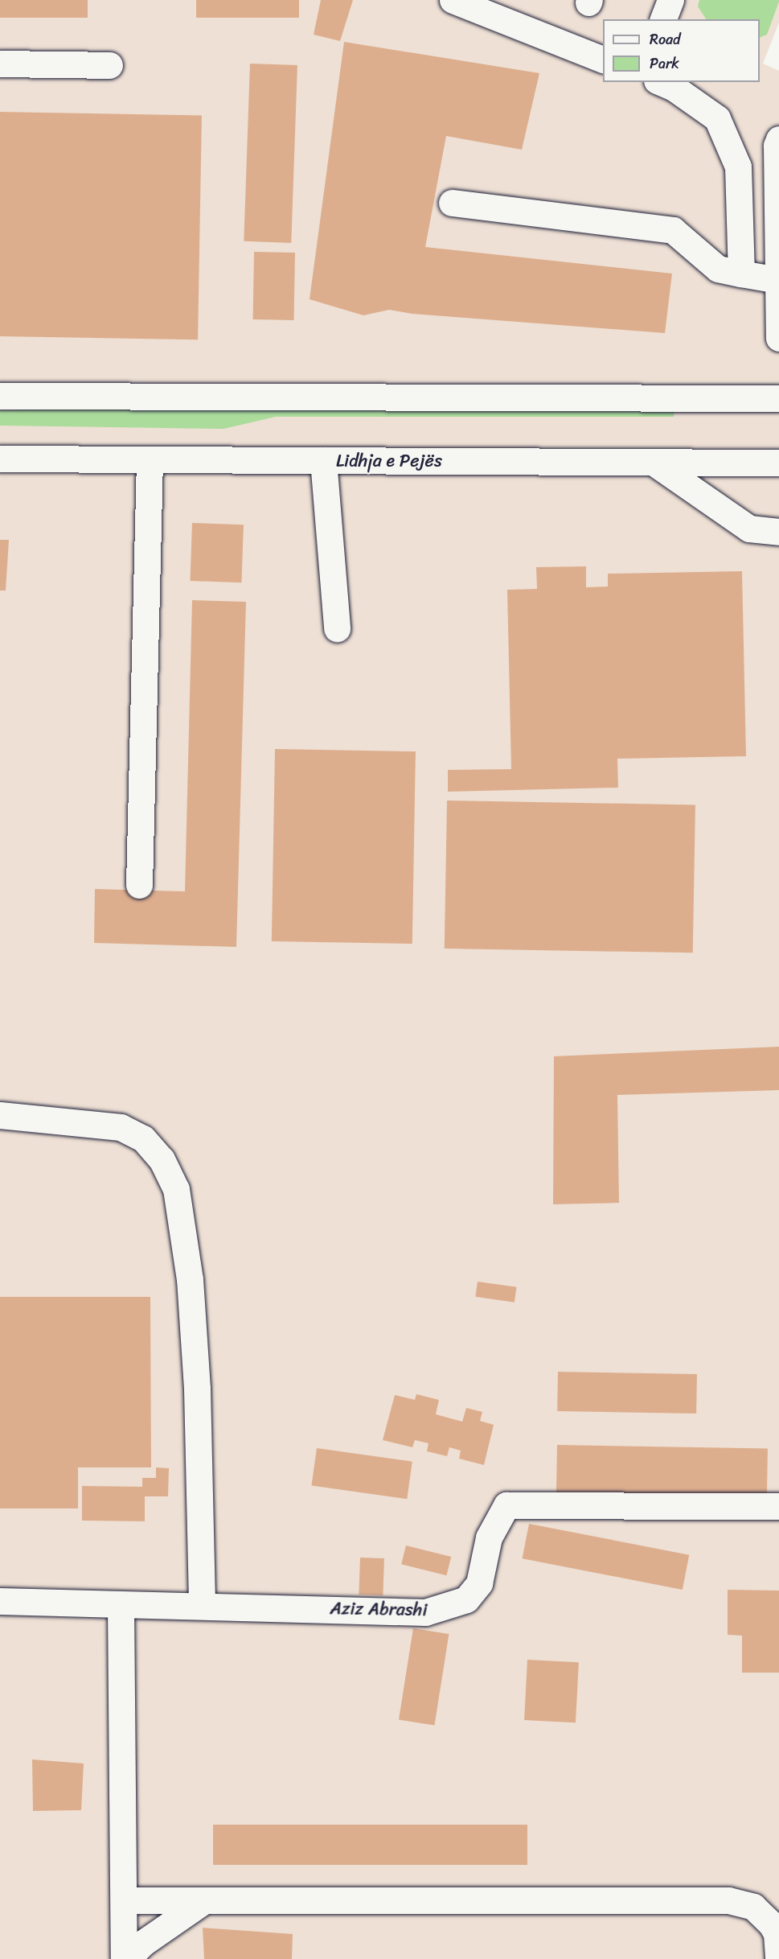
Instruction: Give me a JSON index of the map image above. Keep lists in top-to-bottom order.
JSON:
{
  "streets": {
    "main road": ["Lidhja e Pejës", "Aziz Abrashi"]
  },
  "legend": ["Road", "Park"]
}
